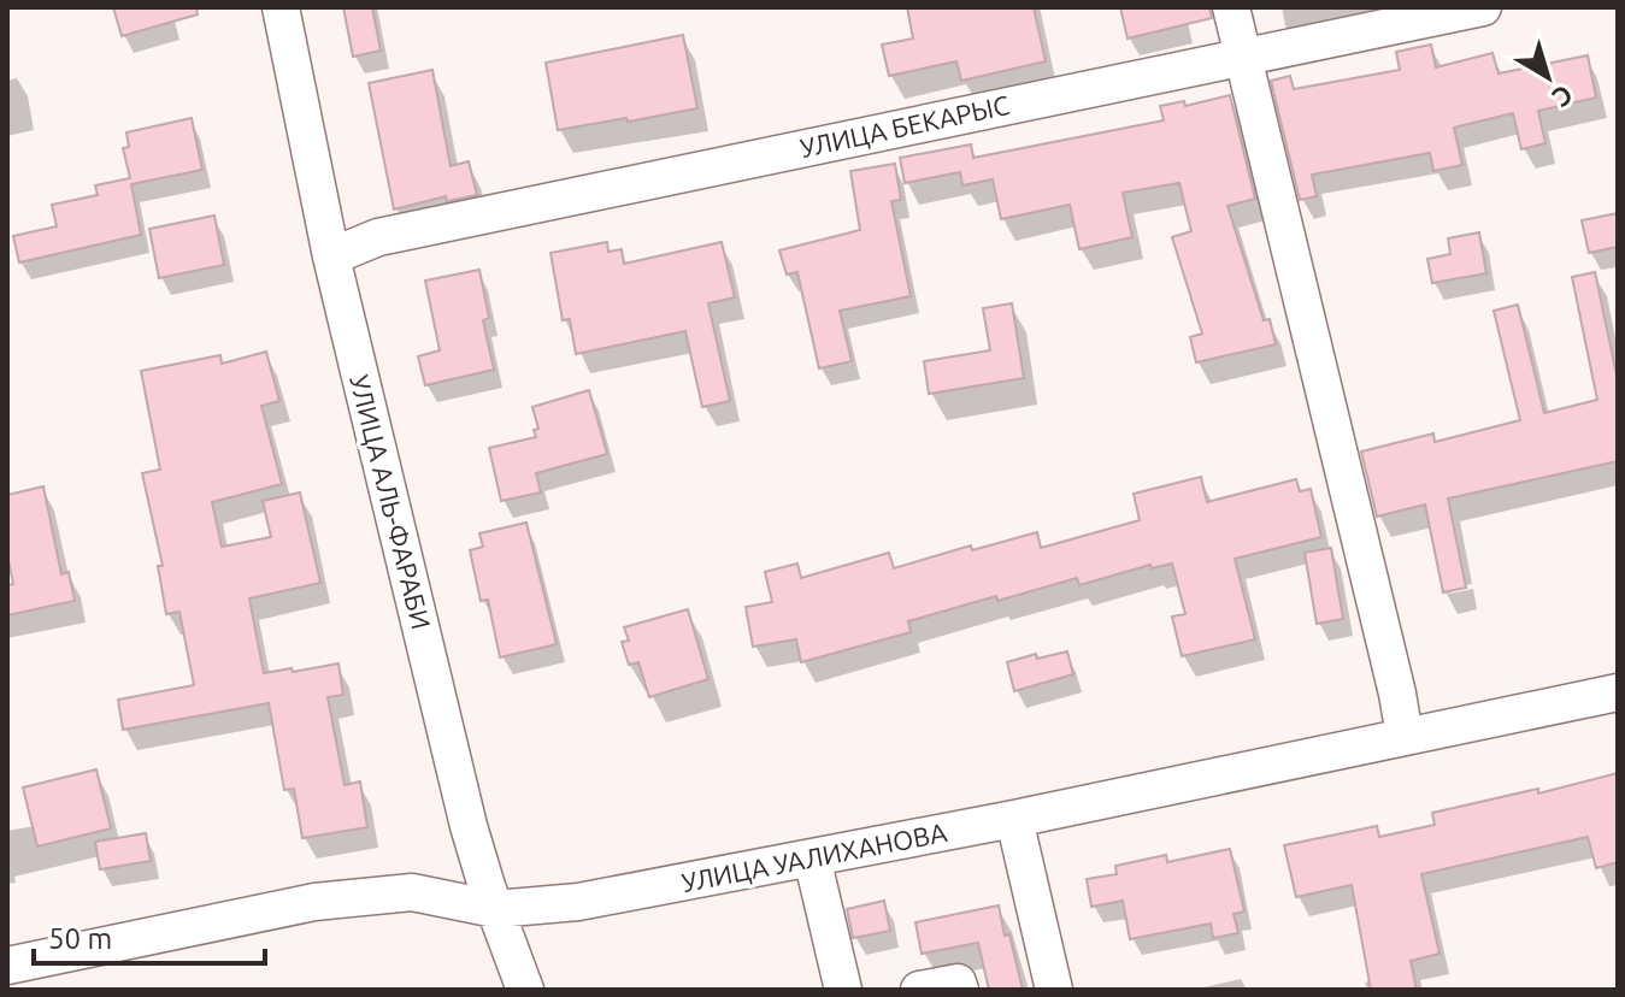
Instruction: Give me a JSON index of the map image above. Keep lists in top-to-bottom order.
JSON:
{
  "streets": {
    "street": ["УЛИЦА БЕКАРЫС", "УЛИЦА АЛЬ-ФАРАБИ", "УЛИЦА УАЛИХАНОВА"]
  },
  "crossings": [
    ["УЛИЦА БЕКАРЫС", "УЛИЦА АЛЬ-ФАРАБИ"],
    ["УЛИЦА АЛЬ-ФАРАБИ", "УЛИЦА УАЛИХАНОВА"]
  ],
  "scale_bar": "50 m",
  "north": "bottom right"
}
